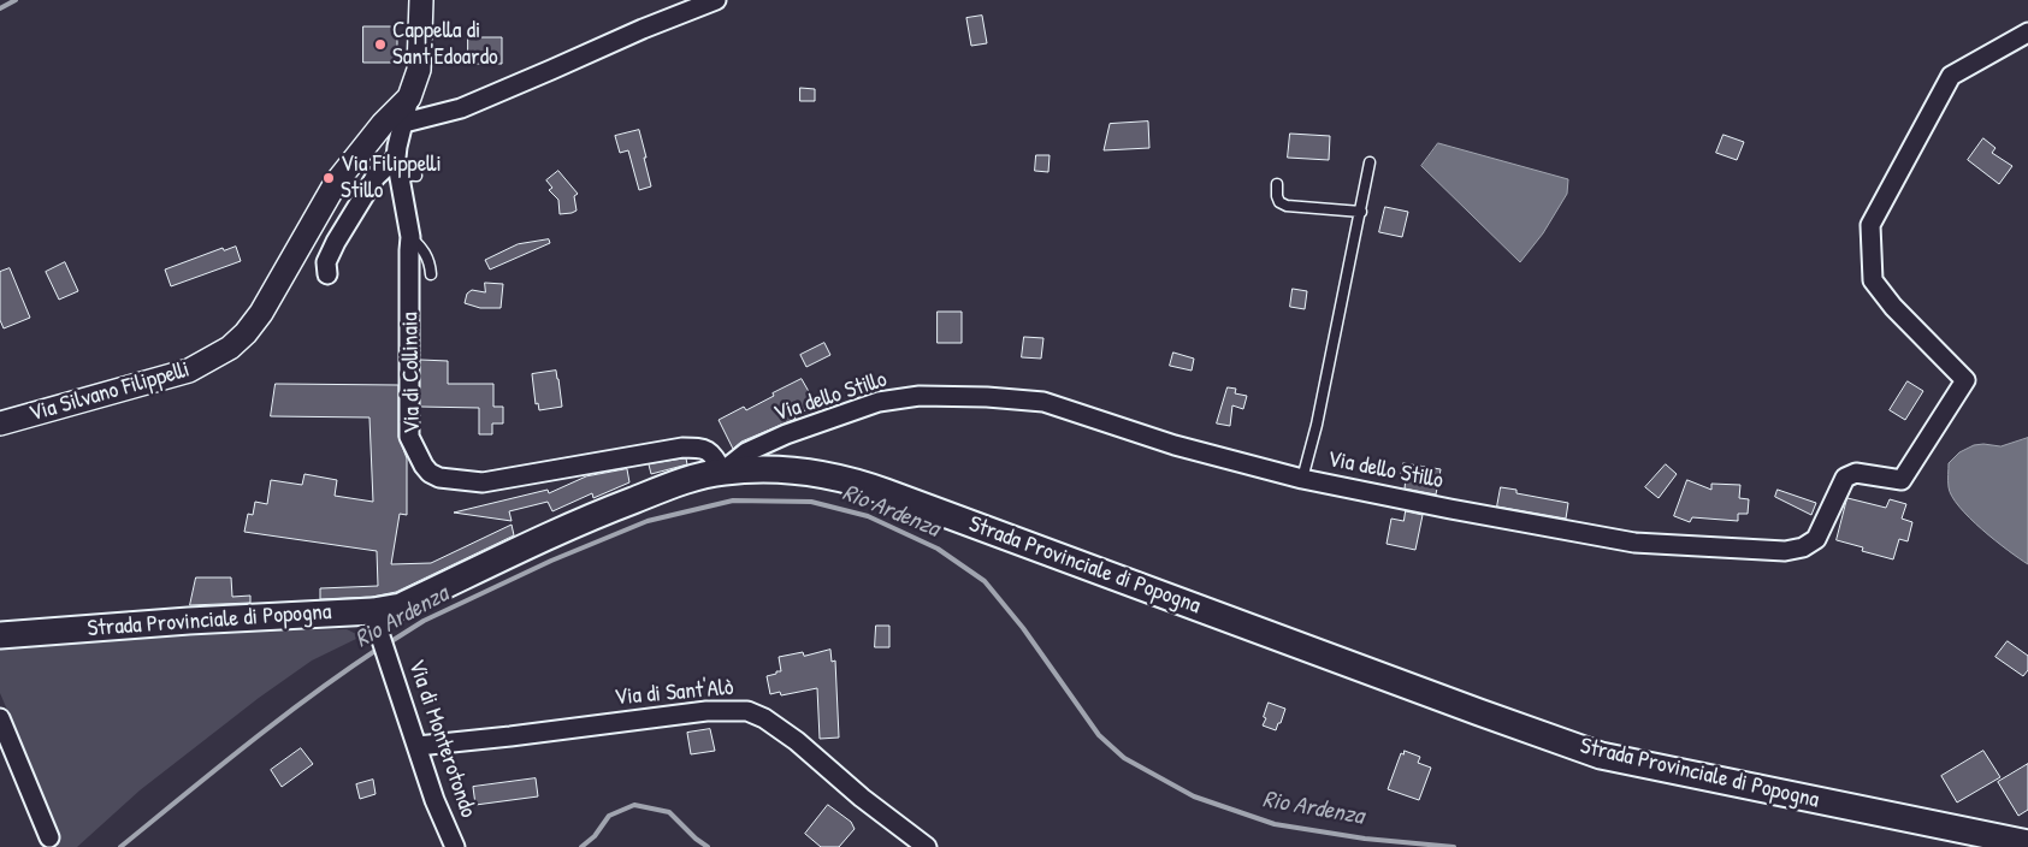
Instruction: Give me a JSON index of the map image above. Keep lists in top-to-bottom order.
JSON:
{
  "streets": {
    "main road": ["Strada Provinciale di Popogna"],
    "street": [
      "Via di Collinaia",
      "Via Silvano Filippelli",
      "Via dello Stillo",
      "Via di Sant'Alò",
      "Via di Monterotondo"
    ]
  },
  "crossings": [
    ["Via di Collinaia", "Via Silvano Filippelli"],
    ["Via di Collinaia", "Via dello Stillo"],
    ["Via di Collinaia", "Strada Provinciale di Popogna"],
    ["Via dello Stillo", "Strada Provinciale di Popogna"],
    ["Strada Provinciale di Popogna", "Via di Monterotondo"],
    ["Via di Sant'Alò", "Via di Monterotondo"]
  ],
  "water": ["Rio Ardenza"],
  "places": ["Cappella di Sant'Edoardo", "Via Filippelli Stillo"]
}
